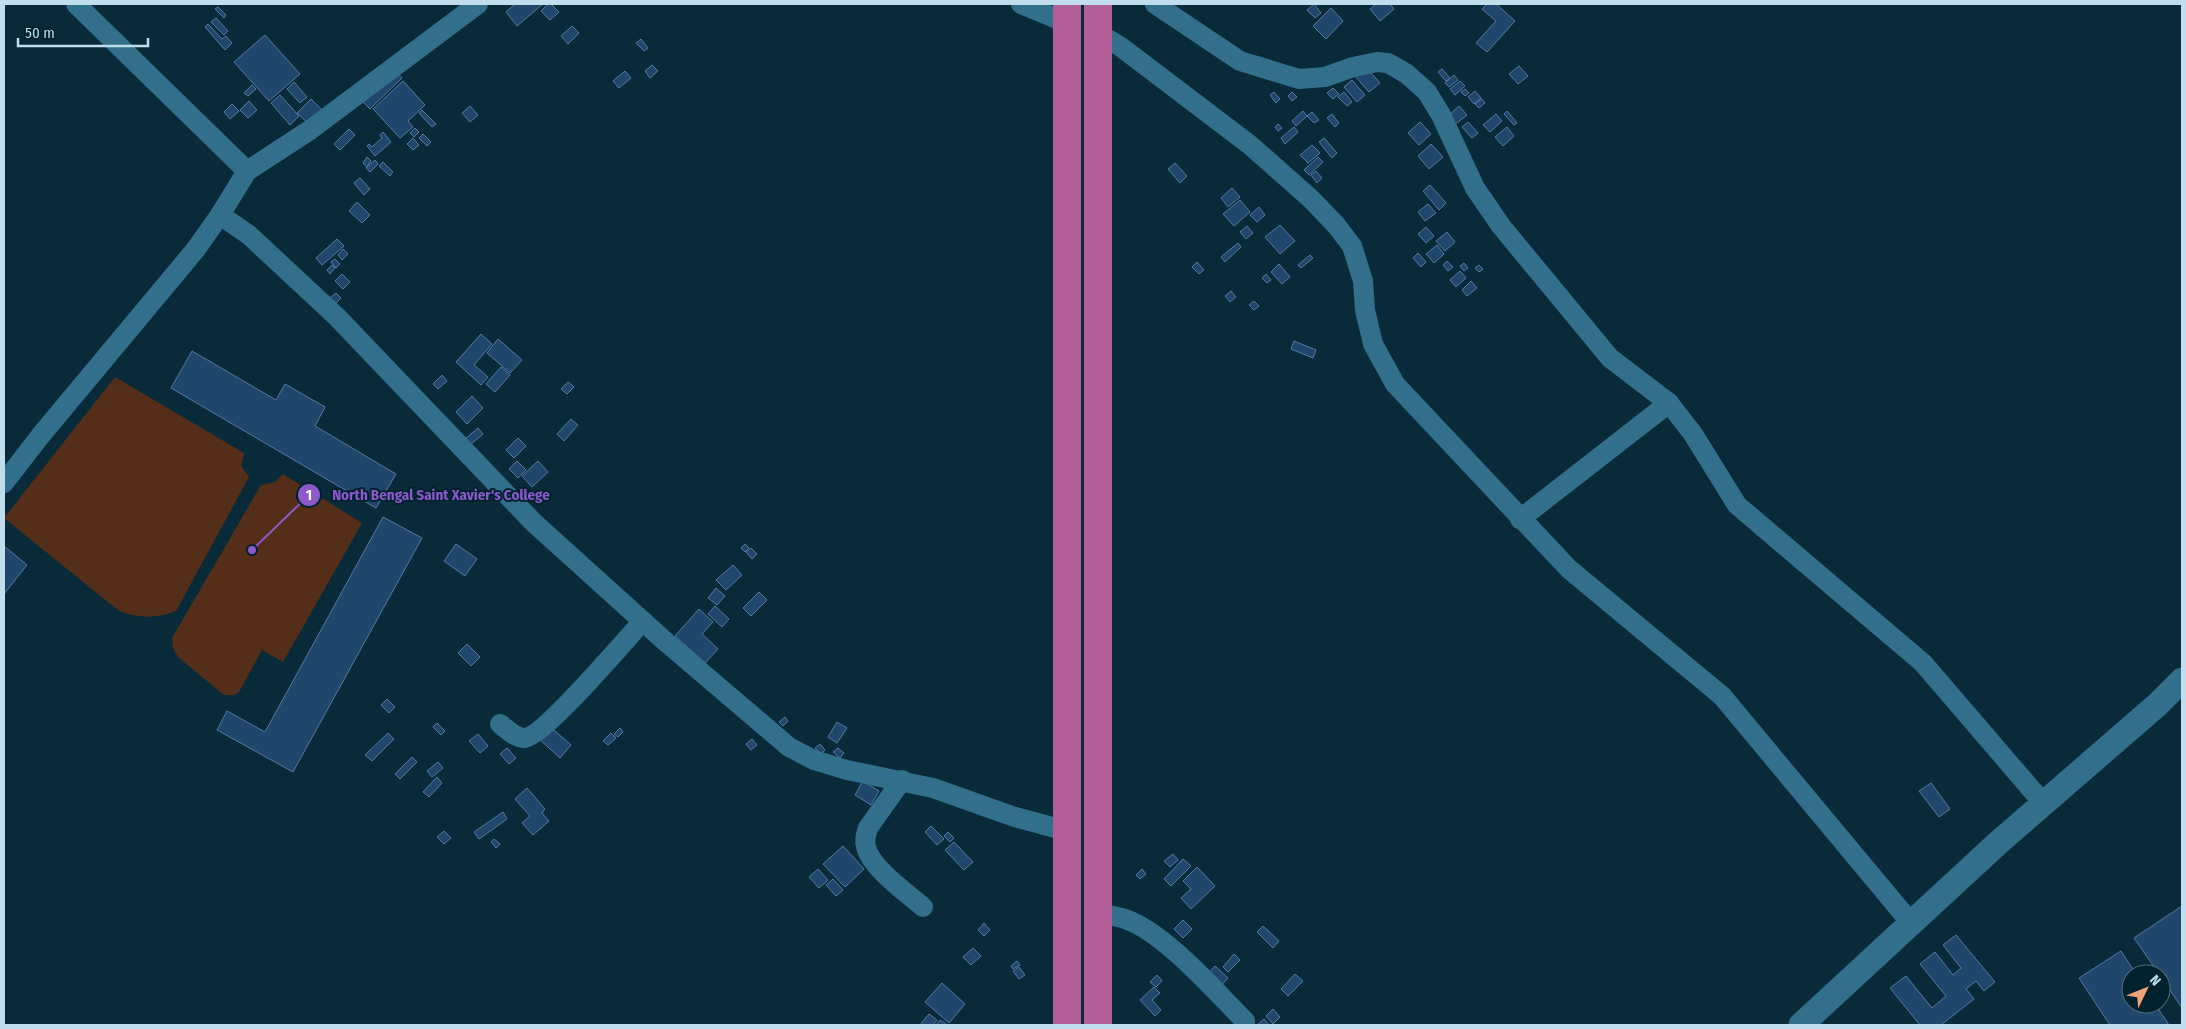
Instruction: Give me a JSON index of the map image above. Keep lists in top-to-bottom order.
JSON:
{
  "places": ["North Bengal Saint Xavier's College"],
  "scale_bar": "50 m",
  "north": "top right"
}
